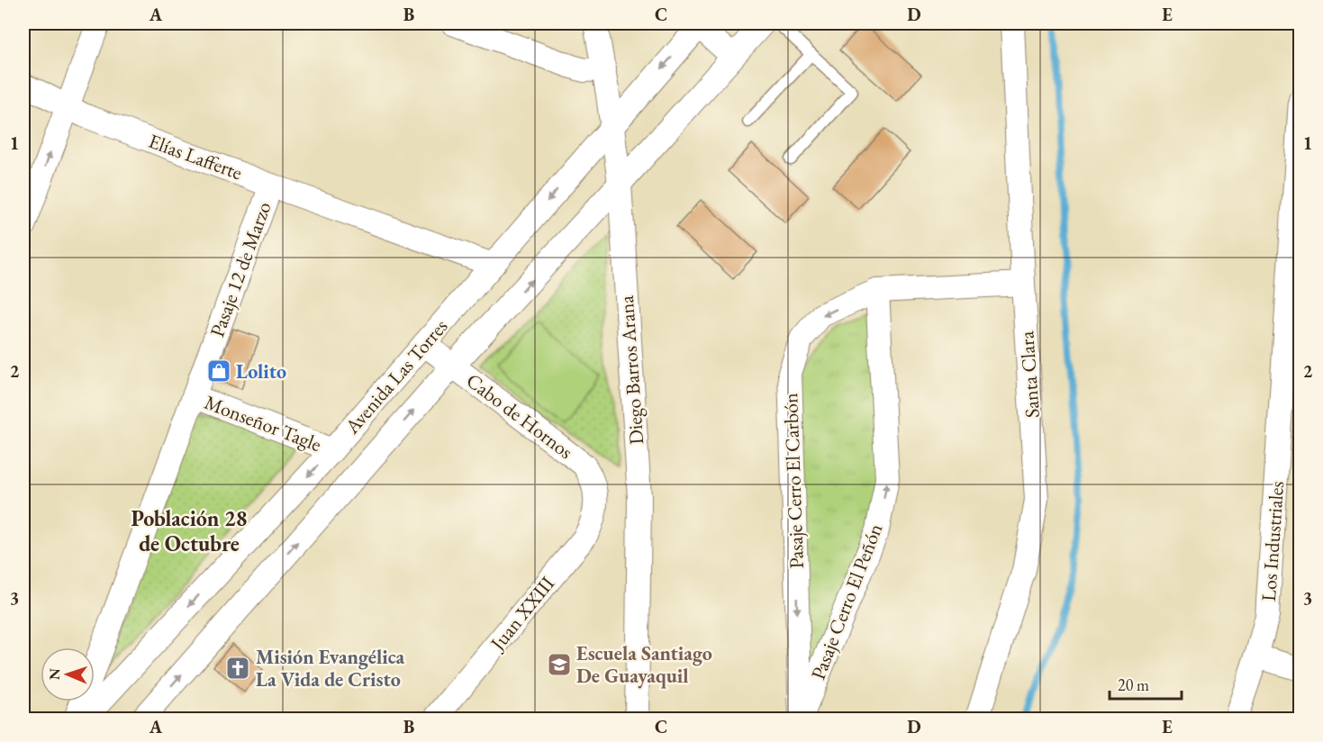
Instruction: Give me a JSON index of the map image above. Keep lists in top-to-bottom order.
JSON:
{
  "streets": {
    "street": [
      "Elías Lafferte",
      "Pasaje 12 de Marzo",
      "Diego Barros Arana",
      "Santa Clara",
      "Avenida Las Torres",
      "Cabo de Hornos",
      "Monseñor Tagle",
      "Pasaje Cerro El Carbón",
      "Los Industriales",
      "Pasaje Cerro El Peñón",
      "Juan XXIII"
    ]
  },
  "crossings": [
    ["Elías Lafferte", "Pasaje 12 de Marzo"],
    ["Elías Lafferte", "Avenida Las Torres"],
    ["Pasaje 12 de Marzo", "Monseñor Tagle"],
    ["Diego Barros Arana", "Avenida Las Torres"],
    ["Avenida Las Torres", "Cabo de Hornos"],
    ["Avenida Las Torres", "Monseñor Tagle"],
    ["Cabo de Hornos", "Juan XXIII"],
    ["Pasaje Cerro El Carbón", "Pasaje Cerro El Peñón"]
  ],
  "one_way": ["Pasaje Cerro El Carbón", "Pasaje Cerro El Peñón"],
  "districts": ["Población 28 de Octubre"],
  "places": {
    "shop": ["Lolito"],
    "school or university": ["Escuela Santiago De Guayaquil"],
    "church": ["Misión Evangélica La Vida de Cristo"]
  },
  "scale_bar": "20 m",
  "north": "left",
  "grid": {
    "columns": [
      "A",
      "B",
      "C",
      "D",
      "E"
    ],
    "rows": ["1", "2", "3"]
  }
}
